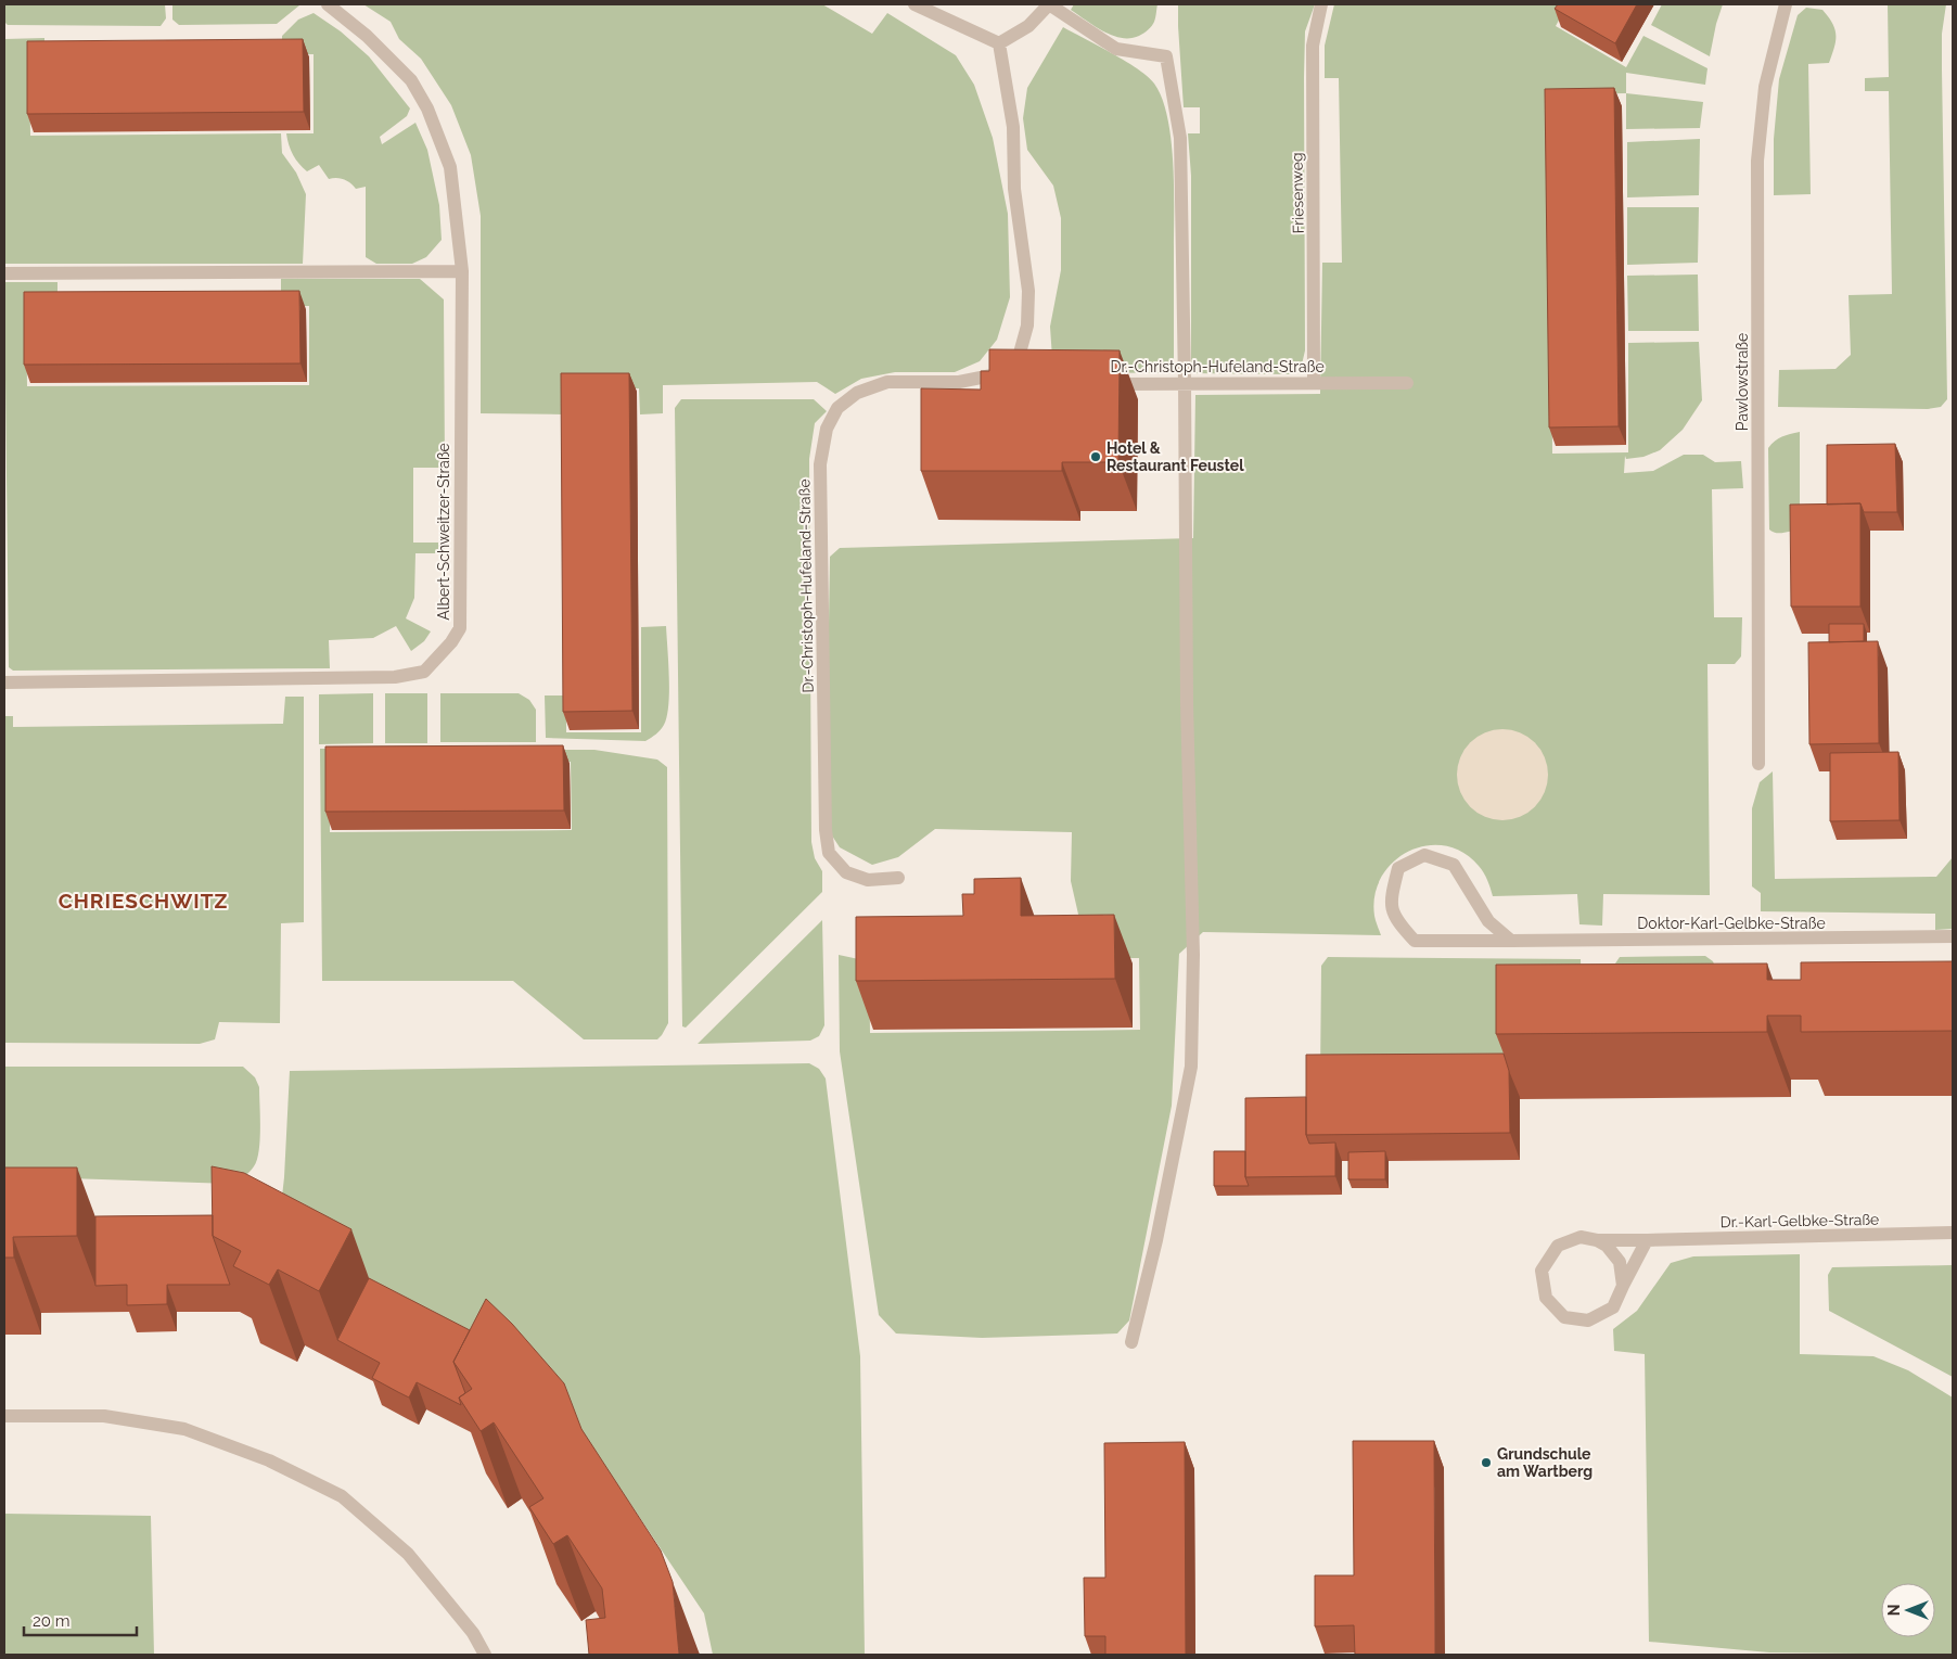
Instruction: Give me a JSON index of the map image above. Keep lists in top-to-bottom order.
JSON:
{
  "streets": {
    "street": [
      "Friesenweg",
      "Dr.-Christoph-Hufeland-Straße",
      "Pawlowstraße",
      "Albert-Schweitzer-Straße",
      "Doktor-Karl-Gelbke-Straße",
      "Dr.-Karl-Gelbke-Straße"
    ]
  },
  "crossings": [
    ["Friesenweg", "Dr.-Christoph-Hufeland-Straße"]
  ],
  "districts": ["CHRIESCHWITZ"],
  "places": ["Hotel & Restaurant Feustel", "Grundschule am Wartberg"],
  "scale_bar": "20 m",
  "north": "left"
}
